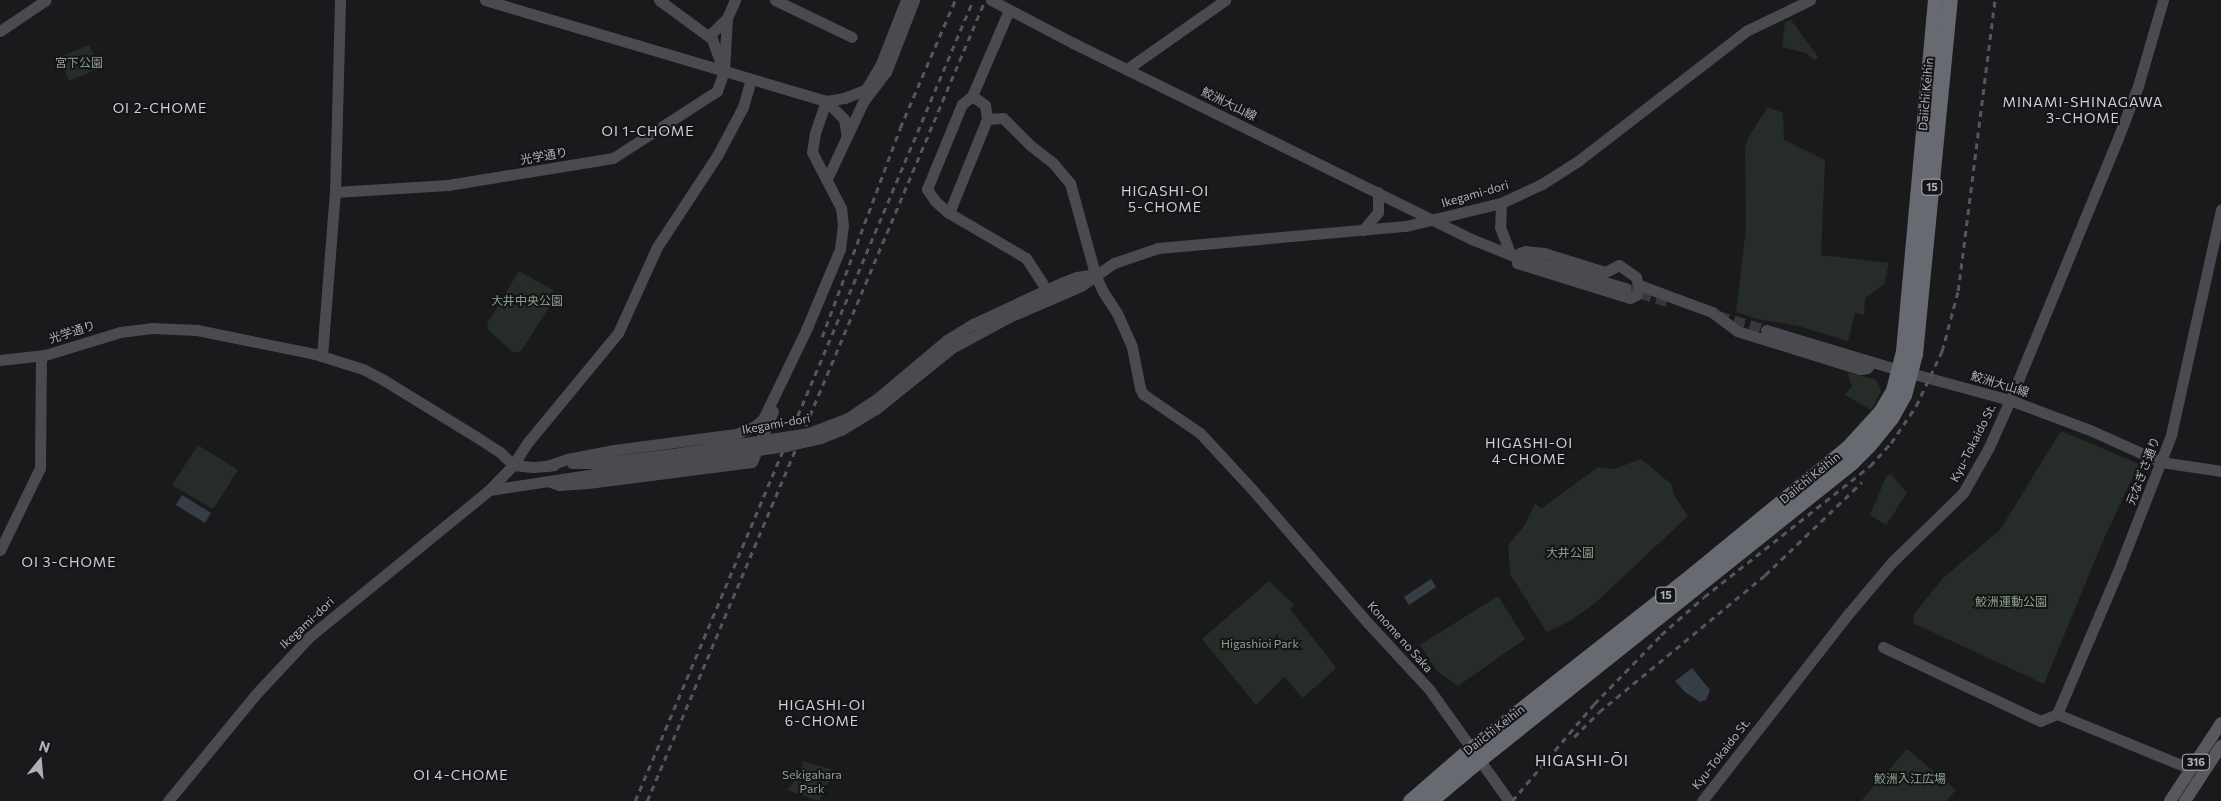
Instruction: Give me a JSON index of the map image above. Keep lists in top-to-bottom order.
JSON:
{
  "streets": {
    "highway": ["Daiichi Keihin", "15"],
    "main road": ["316"],
    "street": [
      "鮫洲大山線",
      "光学通り",
      "Ikegami-dori",
      "Kyu-Tokaido St.",
      "元なぎさ通り",
      "Konome no Saka"
    ]
  },
  "crossings": [
    ["Daiichi Keihin", "鮫洲大山線"],
    ["Daiichi Keihin", "Konome no Saka"],
    ["鮫洲大山線", "Ikegami-dori"],
    ["鮫洲大山線", "Kyu-Tokaido St."],
    ["鮫洲大山線", "元なぎさ通り"],
    ["光学通り", "Ikegami-dori"],
    ["Ikegami-dori", "Konome no Saka"]
  ],
  "districts": [
    "MINAMI-SHINAGAWA 3-CHOME",
    "OI 2-CHOME",
    "OI 1-CHOME",
    "HIGASHI-OI 5-CHOME",
    "HIGASHI-OI 4-CHOME",
    "OI 3-CHOME",
    "HIGASHI-OI 6-CHOME",
    "HIGASHI-ŌI",
    "OI 4-CHOME"
  ],
  "parks": [
    "宮下公園",
    "大井中央公園",
    "大井公園",
    "鮫洲運動公園",
    "Higashioi Park",
    "Sekigahara Park",
    "鮫洲入江広場"
  ],
  "north": "top"
}
